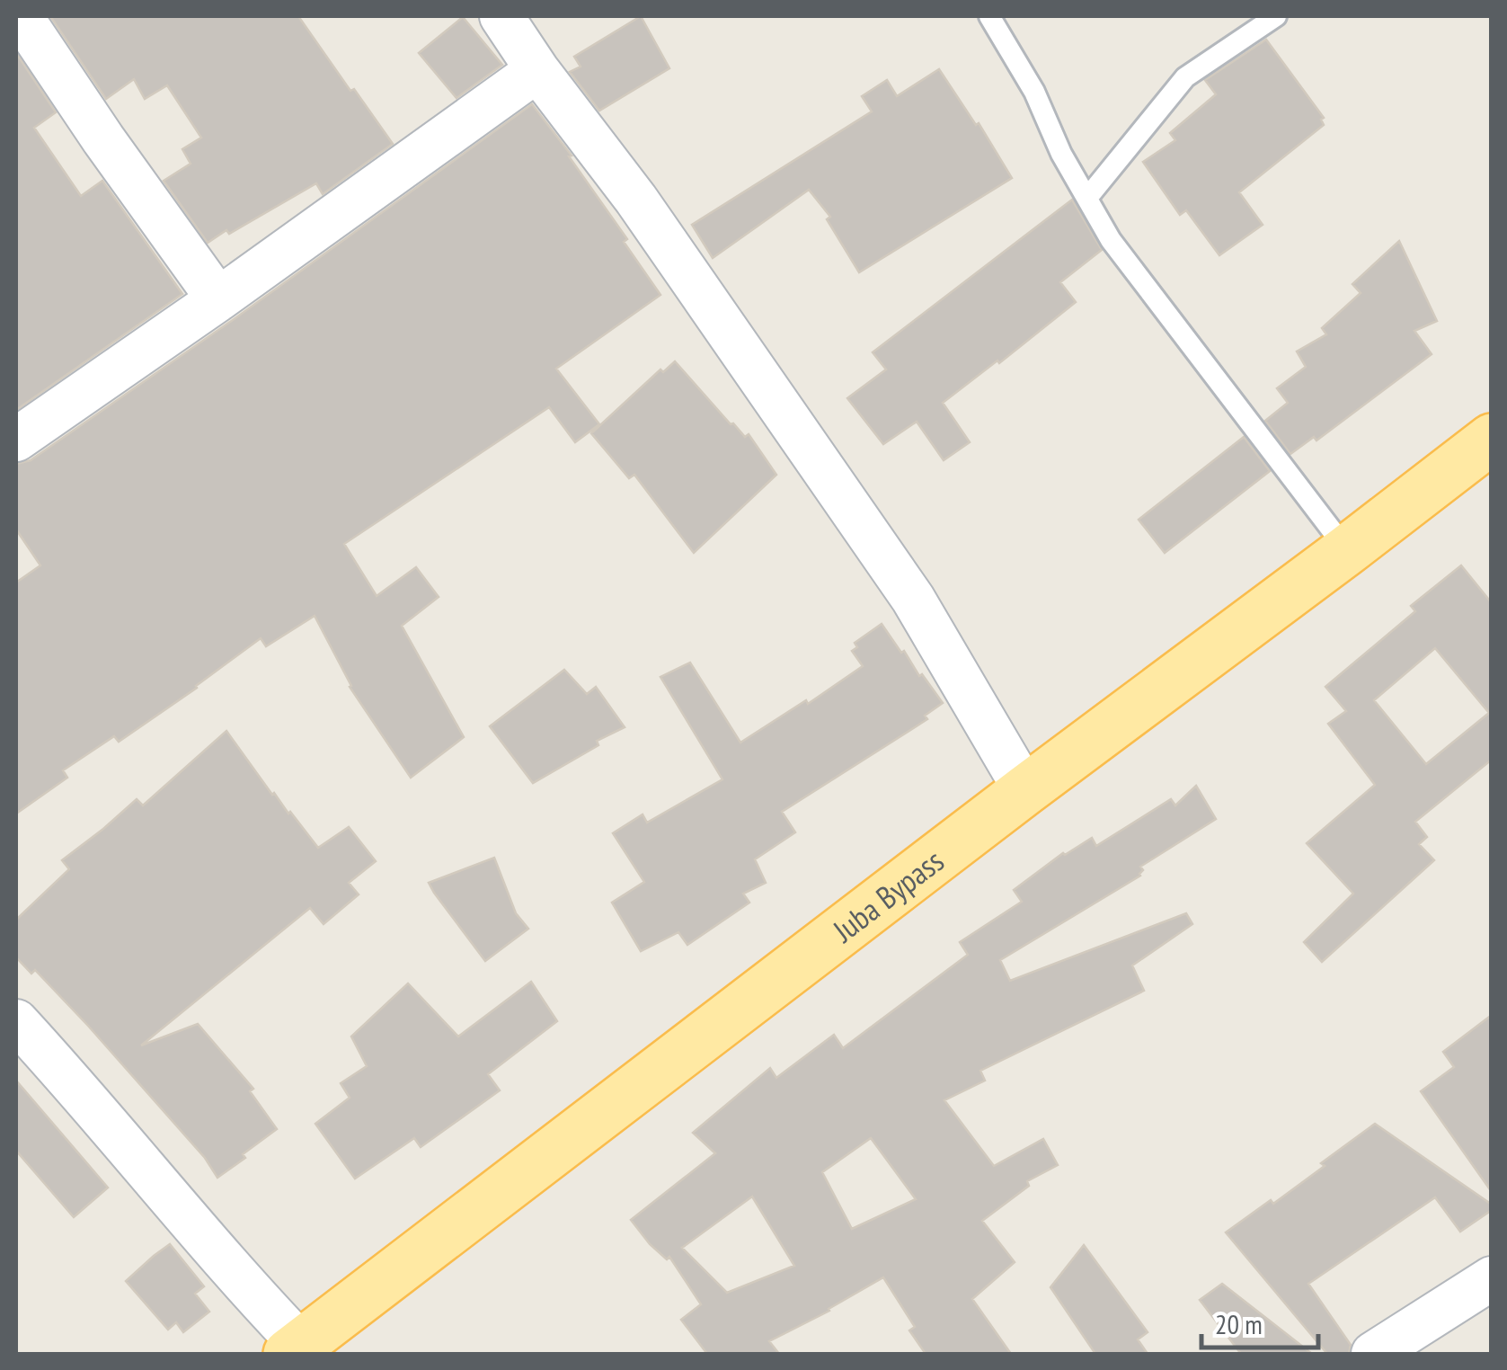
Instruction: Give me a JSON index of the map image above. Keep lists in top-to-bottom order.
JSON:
{
  "streets": {
    "main road": ["Juba Bypass"]
  },
  "scale_bar": "20 m"
}
